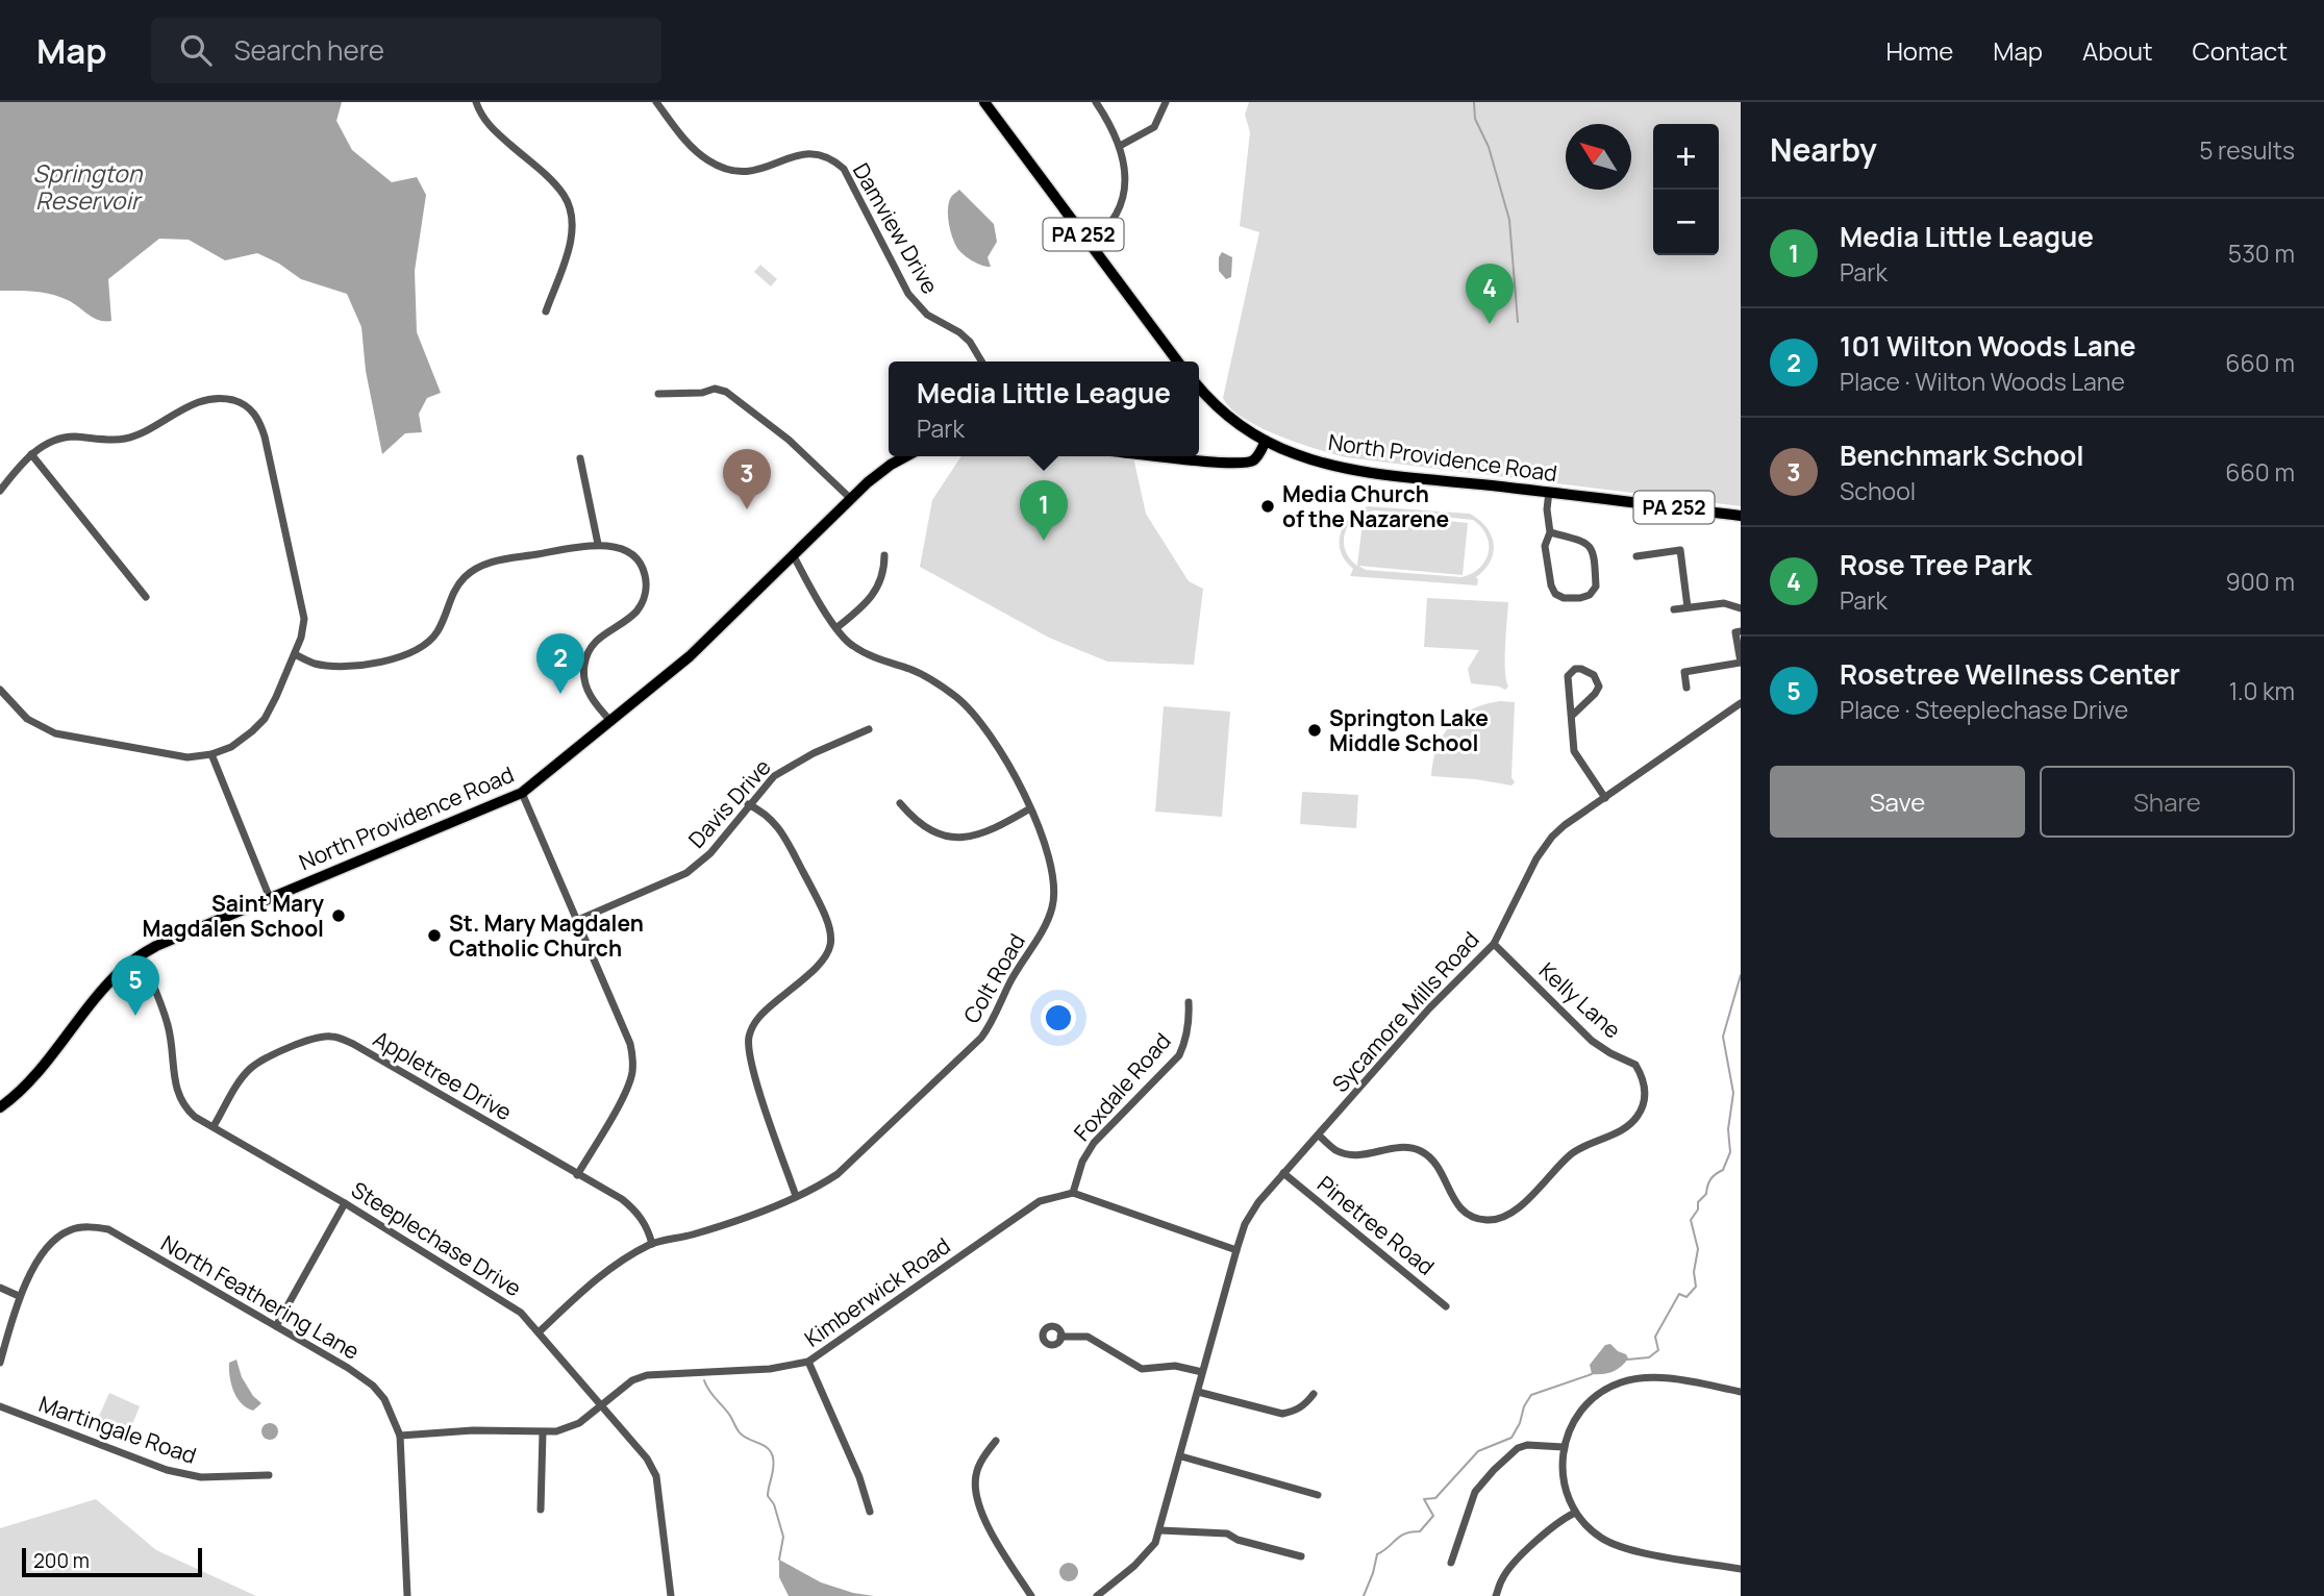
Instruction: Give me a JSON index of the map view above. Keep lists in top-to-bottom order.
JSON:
{
  "streets": {
    "main road": ["PA 252", "North Providence Road"],
    "street": [
      "Damview Drive",
      "Davis Drive",
      "Colt Road",
      "Kelly Lane",
      "Sycamore Mills Road",
      "Appletree Drive",
      "Foxdale Road",
      "Pinetree Road",
      "Steeplechase Drive",
      "Kimberwick Road",
      "North Feathering Lane",
      "Martingale Road"
    ]
  },
  "crossings": [
    ["PA 252", "North Providence Road"],
    ["North Providence Road", "Colt Road"],
    ["North Providence Road", "Steeplechase Drive"],
    ["Colt Road", "Appletree Drive"],
    ["Colt Road", "Steeplechase Drive"],
    ["Kelly Lane", "Sycamore Mills Road"],
    ["Sycamore Mills Road", "Pinetree Road"],
    ["Appletree Drive", "Steeplechase Drive"],
    ["Foxdale Road", "Kimberwick Road"],
    ["Steeplechase Drive", "Kimberwick Road"],
    ["Kimberwick Road", "North Feathering Lane"]
  ],
  "water": ["Springton Reservoir"],
  "places": [
    "Media Church of the Nazarene",
    "Springton Lake Middle School",
    "Saint Mary Magdalen School",
    "St. Mary Magdalen Catholic Church"
  ],
  "scale_bar": "200 m",
  "north": "top left",
  "page": {
    "header": "Map",
    "search": "Search here",
    "nav": [
      "Home",
      "Map",
      "About",
      "Contact"
    ],
    "heading": ["Nearby", "5 results"],
    "map_buttons": ["+", "−"],
    "list": [
      {
        "mark": "1",
        "name": "Media Little League",
        "note": "Park",
        "value": "530 m"
      },
      {
        "mark": "2",
        "name": "101 Wilton Woods Lane",
        "note": "Place · Wilton Woods Lane",
        "value": "660 m"
      },
      {
        "mark": "3",
        "name": "Benchmark School",
        "note": "School",
        "value": "660 m"
      },
      {
        "mark": "4",
        "name": "Rose Tree Park",
        "note": "Park",
        "value": "900 m"
      },
      {
        "mark": "5",
        "name": "Rosetree Wellness Center",
        "note": "Place · Steeplechase Drive",
        "value": "1.0 km"
      }
    ],
    "pins": [
      "4",
      "3",
      "1",
      "2",
      "5"
    ],
    "popup": ["Media Little League", "Park"],
    "buttons": ["Save", "Share"],
    "scale": "200 m"
  }
}
